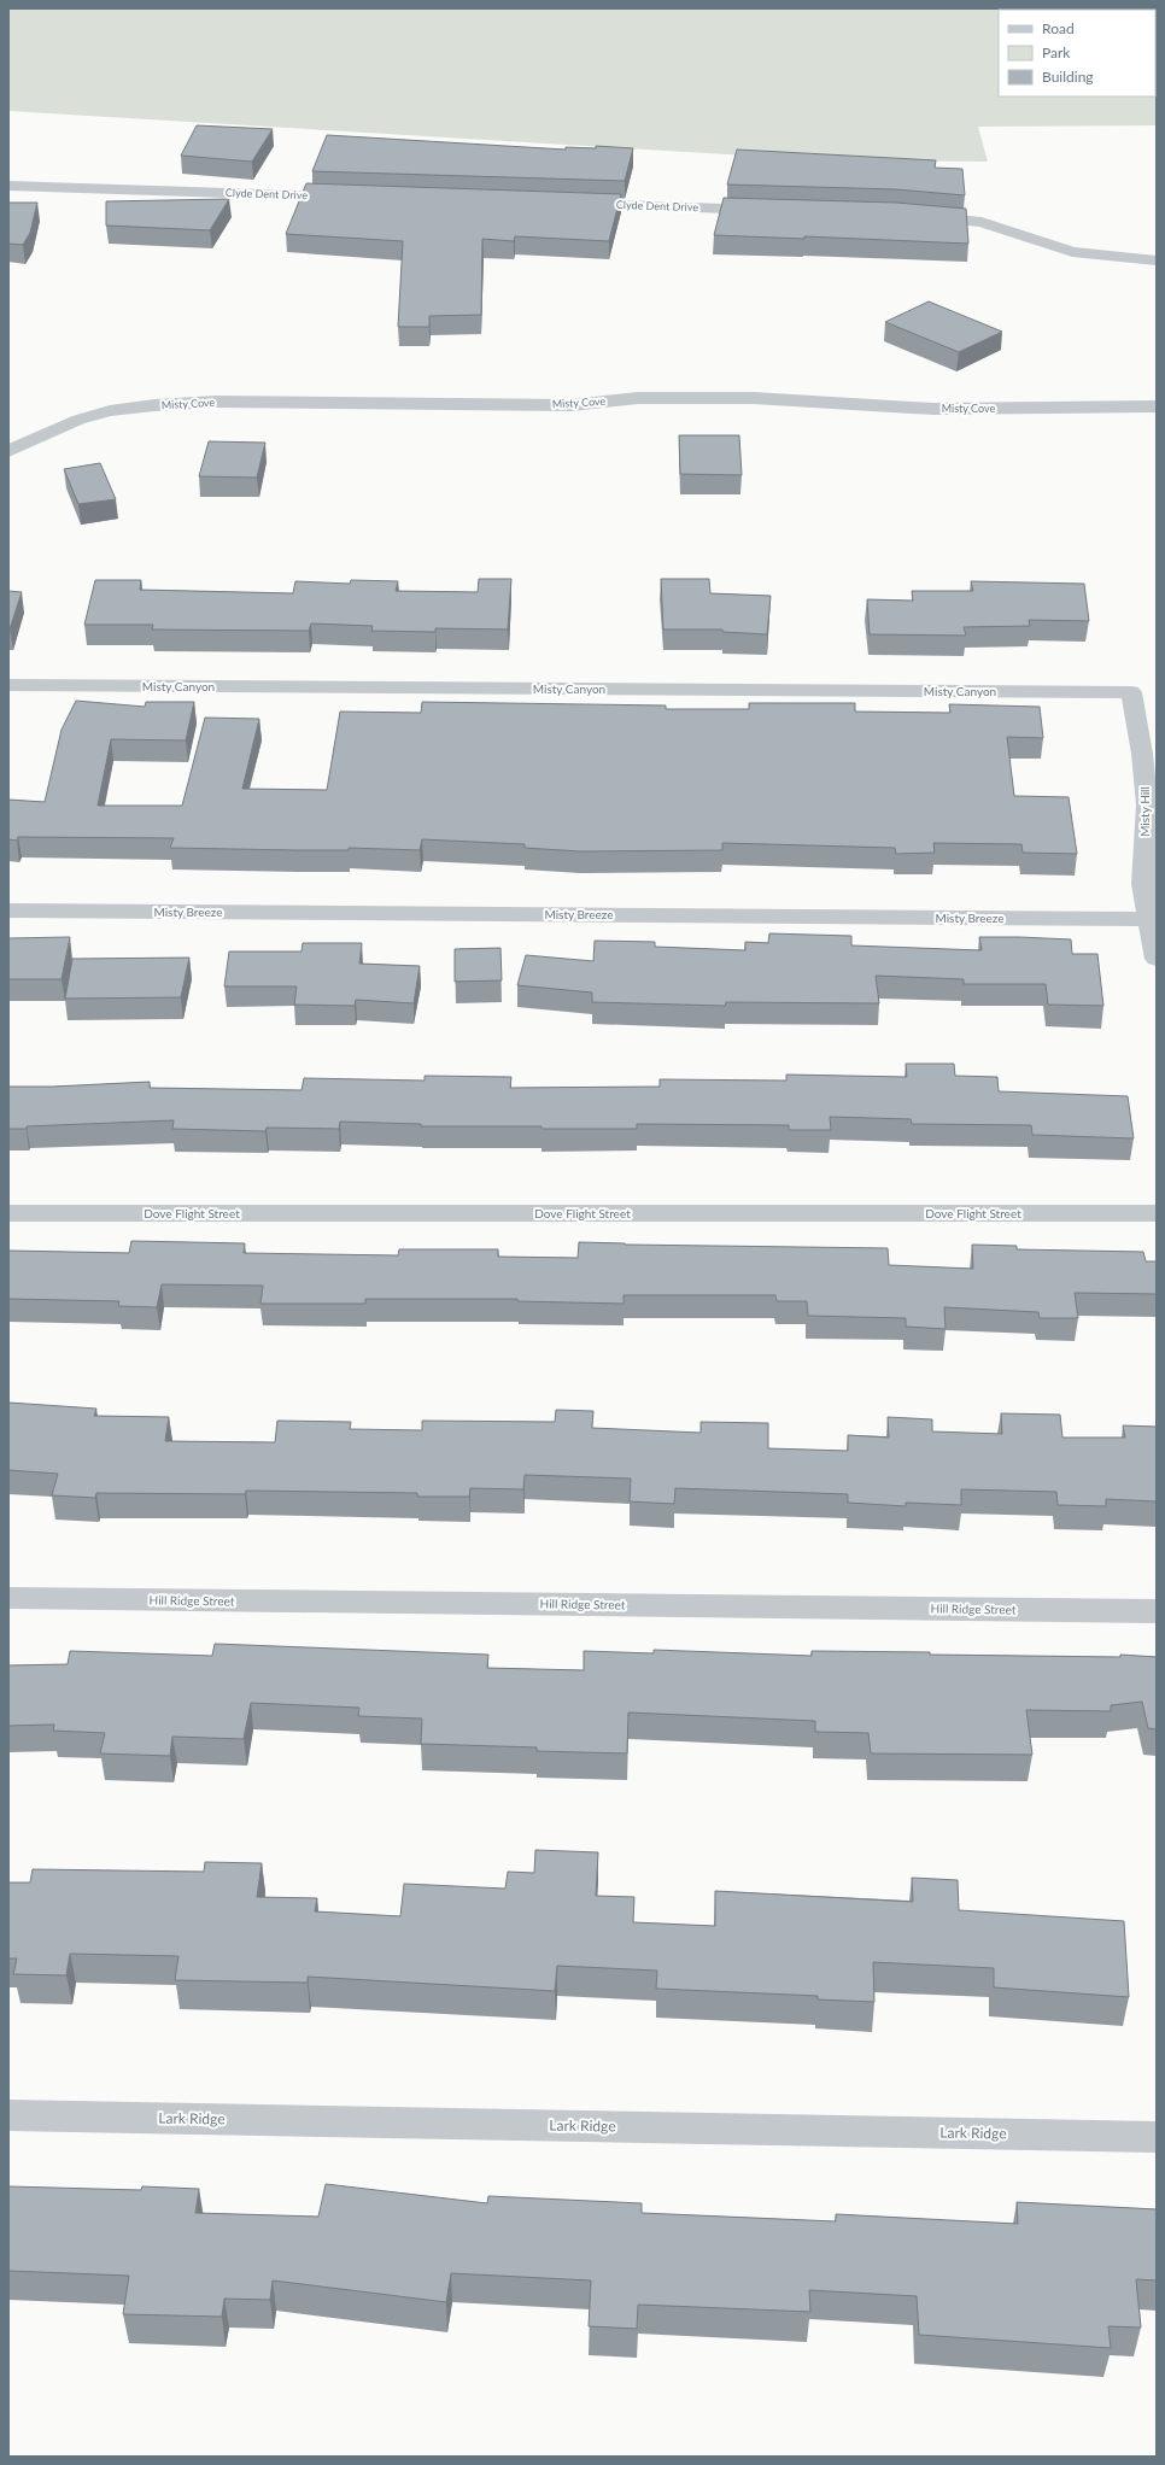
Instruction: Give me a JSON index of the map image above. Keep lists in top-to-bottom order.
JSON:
{
  "streets": {
    "street": [
      "Clyde Dent Drive",
      "Misty Cove",
      "Misty Canyon",
      "Misty Hill",
      "Misty Breeze",
      "Dove Flight Street",
      "Hill Ridge Street",
      "Lark Ridge"
    ]
  },
  "crossings": [
    ["Misty Canyon", "Misty Hill"],
    ["Misty Hill", "Misty Breeze"]
  ],
  "legend": ["Road", "Park", "Building"]
}
